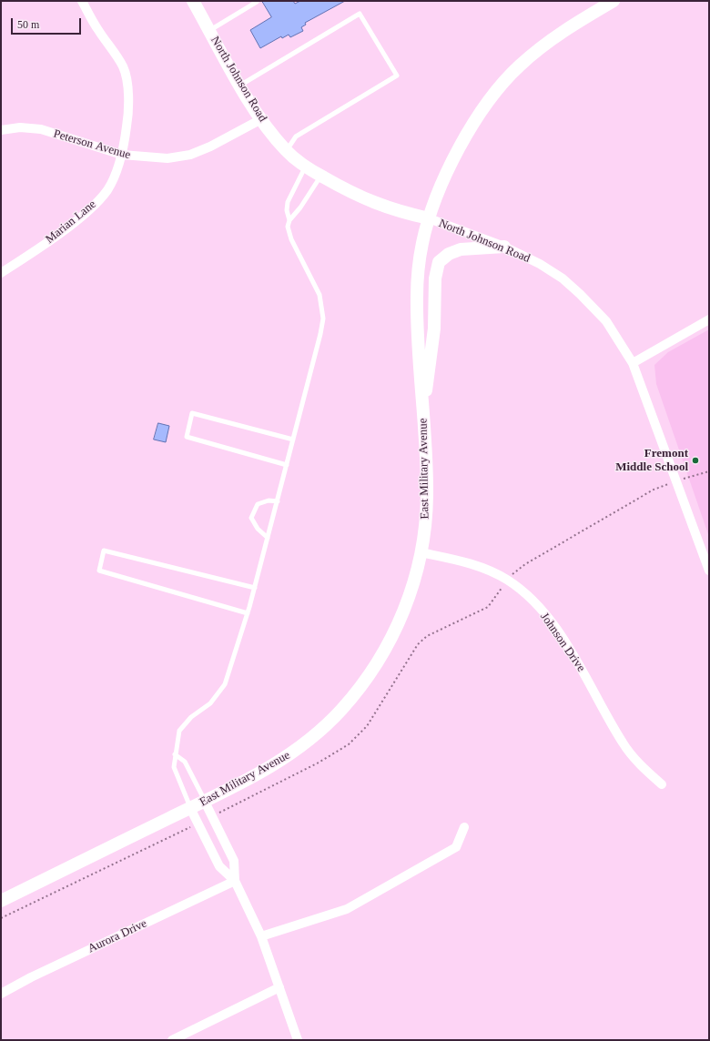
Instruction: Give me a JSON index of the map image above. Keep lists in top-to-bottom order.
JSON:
{
  "streets": {
    "main road": ["North Johnson Road", "East Military Avenue"],
    "street": [
      "Peterson Avenue",
      "Marian Lane",
      "Johnson Drive",
      "Aurora Drive"
    ]
  },
  "crossings": [
    ["North Johnson Road", "Peterson Avenue"],
    ["North Johnson Road", "East Military Avenue"],
    ["Peterson Avenue", "Marian Lane"],
    ["East Military Avenue", "Johnson Drive"]
  ],
  "places": ["Fremont Middle School"],
  "scale_bar": "50 m"
}
